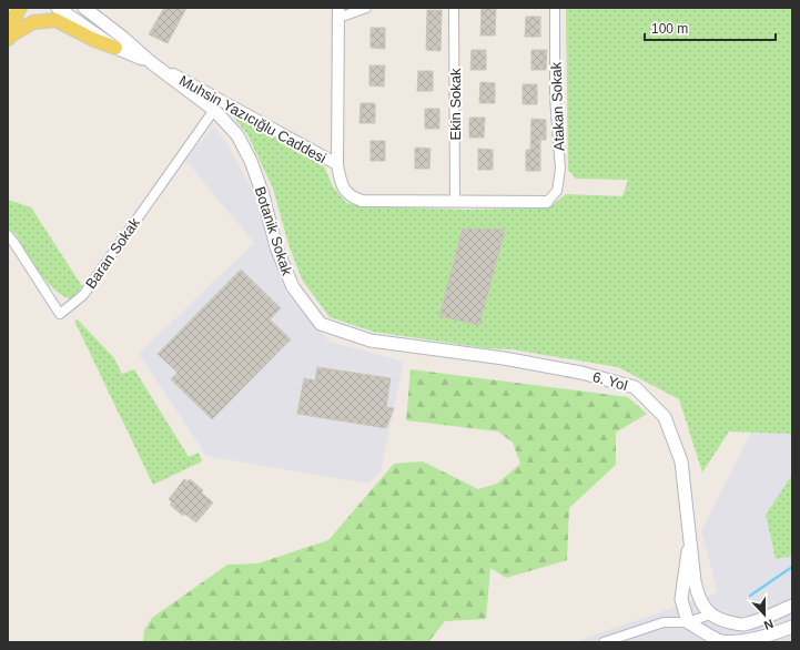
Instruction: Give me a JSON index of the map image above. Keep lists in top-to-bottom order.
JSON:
{
  "streets": {
    "main road": ["Muhsin Yazıcığlu Caddesi", "Botanik Sokak", "6. Yol"],
    "street": ["Ekin Sokak", "Atakan Sokak", "Baran Sokak"]
  },
  "crossings": [
    ["Ekin Sokak", "Muhsin Yazıcığlu Caddesi"],
    ["Atakan Sokak", "Muhsin Yazıcığlu Caddesi"],
    ["Muhsin Yazıcığlu Caddesi", "Botanik Sokak"],
    ["Botanik Sokak", "Baran Sokak"],
    ["Botanik Sokak", "6. Yol"]
  ],
  "scale_bar": "100 m",
  "north": "bottom"
}
